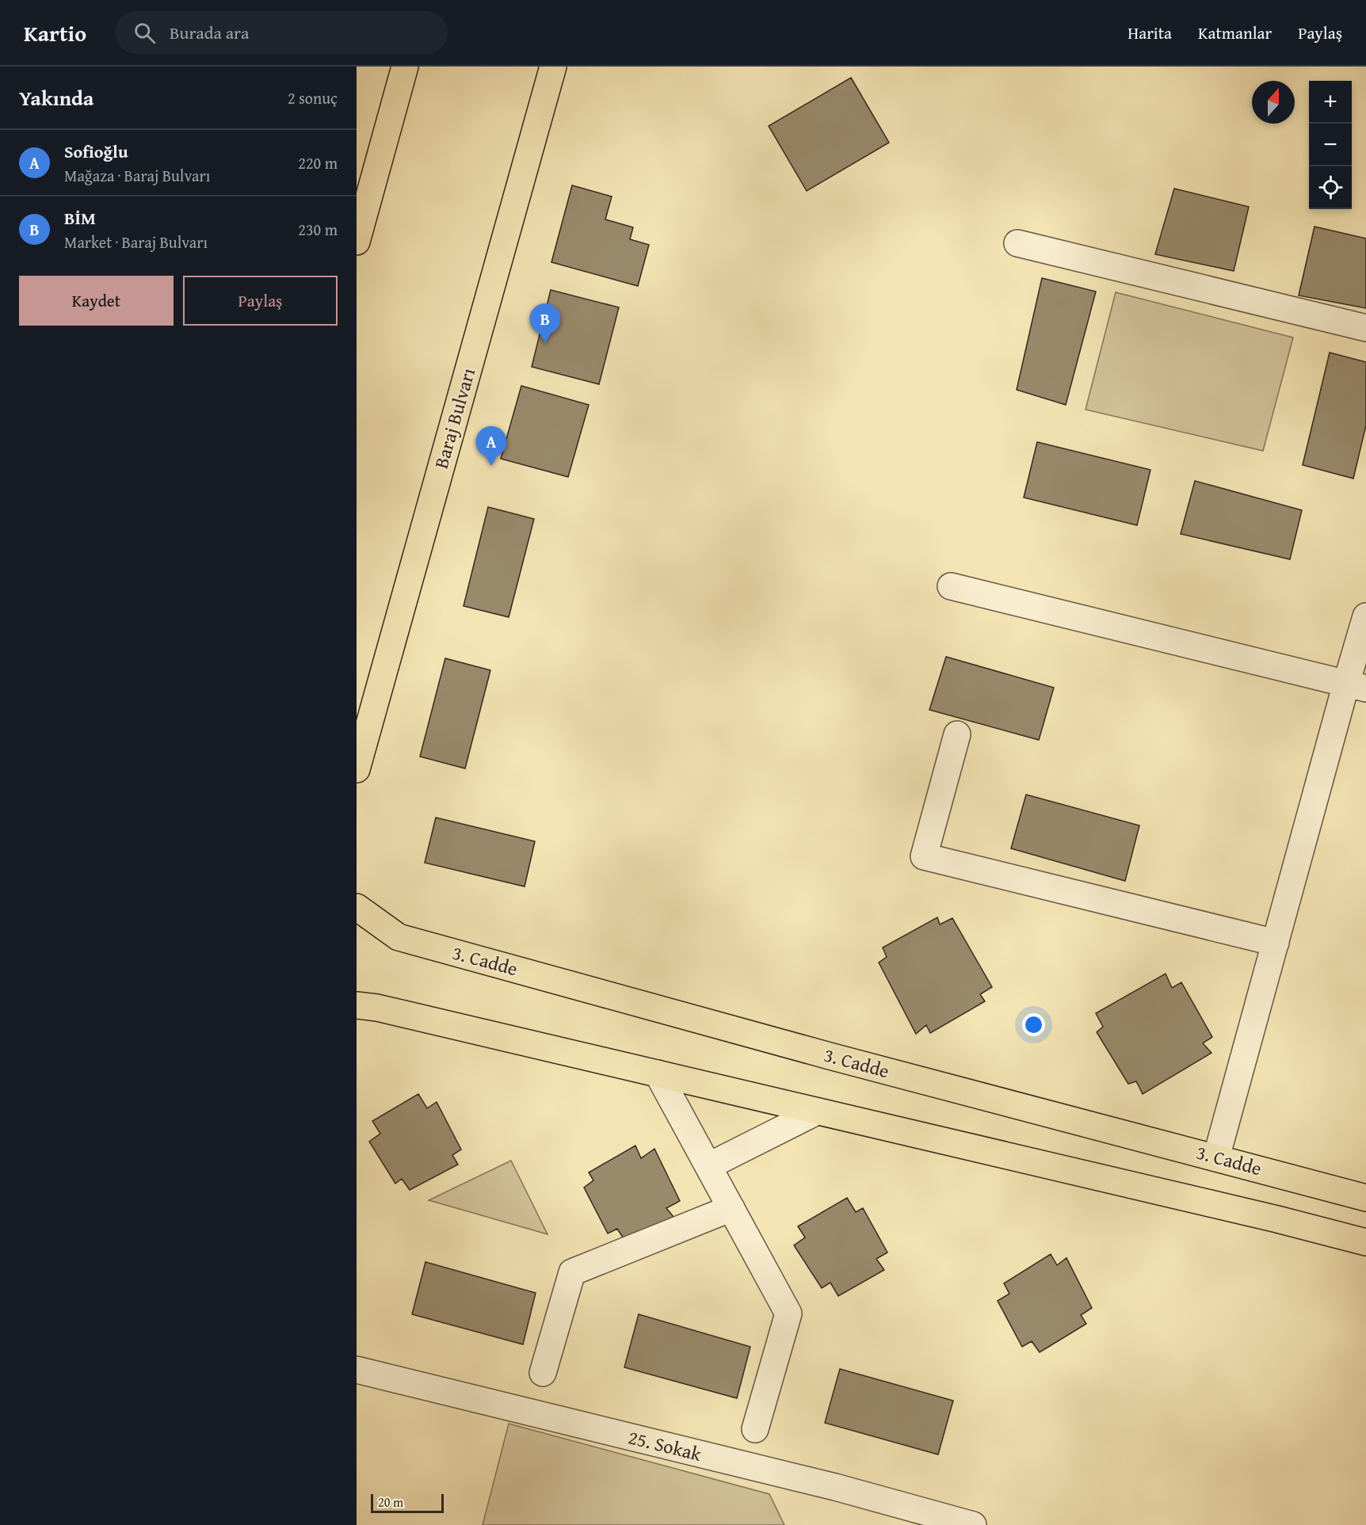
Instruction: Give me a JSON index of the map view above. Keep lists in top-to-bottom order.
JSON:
{
  "streets": {
    "main road": ["Baraj Bulvarı", "3. Cadde"],
    "street": ["25. Sokak"]
  },
  "scale_bar": "20 m",
  "north": "top",
  "page": {
    "header": "Kartio",
    "search": "Burada ara",
    "nav": ["Harita", "Katmanlar", "Paylaş"],
    "heading": ["Yakında", "2 sonuç"],
    "map_buttons": ["+", "−"],
    "list": [
      {
        "mark": "A",
        "name": "Sofioğlu",
        "note": "Mağaza · Baraj Bulvarı",
        "value": "220 m"
      },
      {
        "mark": "B",
        "name": "BİM",
        "note": "Market · Baraj Bulvarı",
        "value": "230 m"
      }
    ],
    "buttons": ["Kaydet", "Paylaş"],
    "pins": ["B", "A"],
    "scale": "20 m"
  }
}
